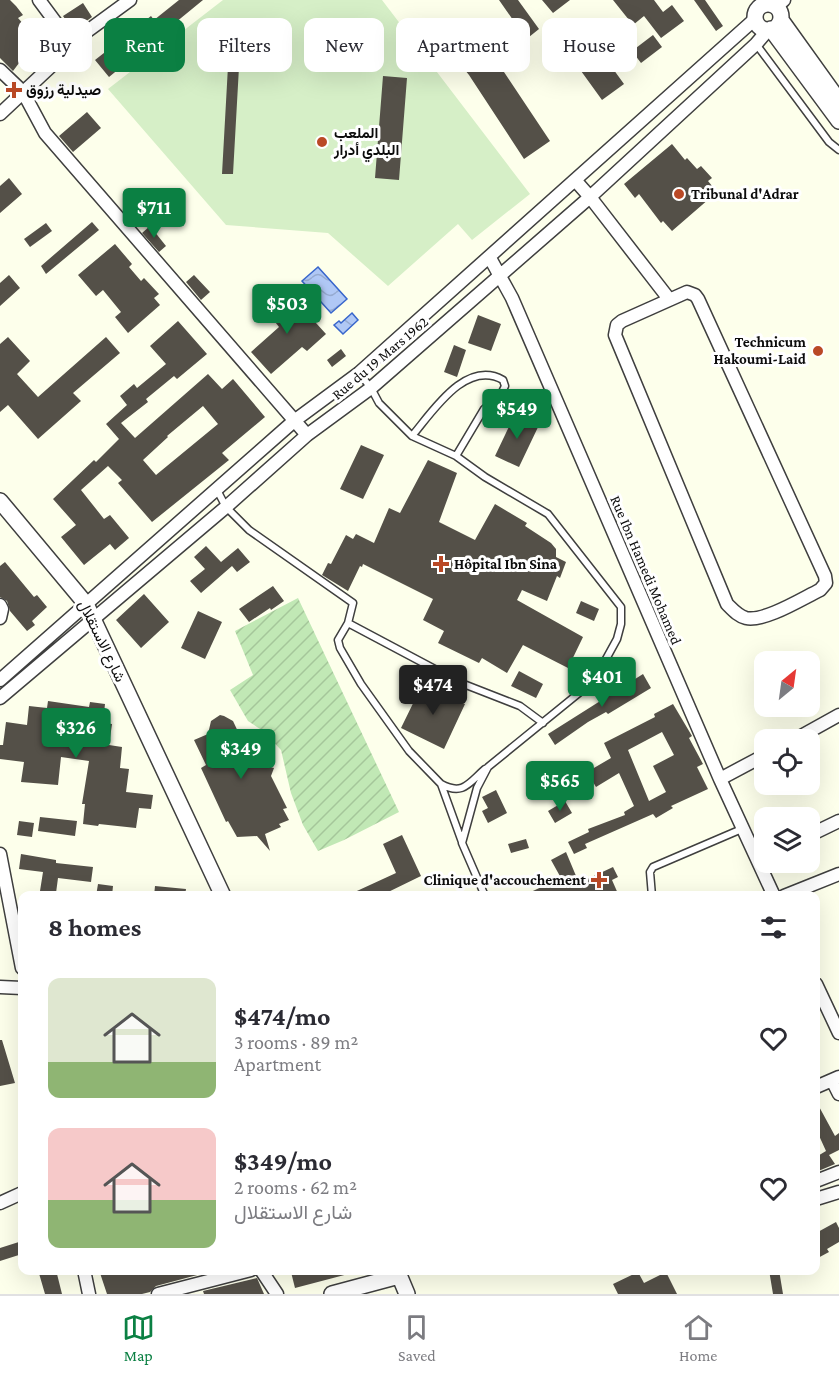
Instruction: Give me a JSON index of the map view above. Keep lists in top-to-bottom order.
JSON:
{
  "streets": {
    "street": ["Rue du 19 Mars 1962", "Rue Ibn Hamedi Mohamed", "شارع الاستقلال"]
  },
  "crossings": [
    ["Rue du 19 Mars 1962", "Rue Ibn Hamedi Mohamed"],
    ["Rue du 19 Mars 1962", "شارع الاستقلال"]
  ],
  "places": {
    "health": ["صيدلية رزوق", "Hôpital Ibn Sina", "Clinique d'accouchement"],
    "other": ["الملعب البلدي أدرار", "Tribunal d'Adrar", "Technicum Hakoumi-Laid"]
  },
  "north": "top right",
  "page": {
    "chip": [
      "Buy",
      "Rent",
      "Filters",
      "New",
      "Apartment",
      "House"
    ],
    "price": [
      "$711",
      "$503",
      "$549",
      "$401",
      "$474",
      "$326",
      "$349",
      "$565"
    ],
    "heading": "8 homes",
    "list": [
      {
        "name": "$474/mo",
        "note": "3 rooms · 89 m² · Apartment"
      },
      {
        "name": "$349/mo",
        "note": "2 rooms · 62 m² · شارع الاستقلال"
      }
    ],
    "tabs": ["Map", "Saved", "Home"]
  }
}
